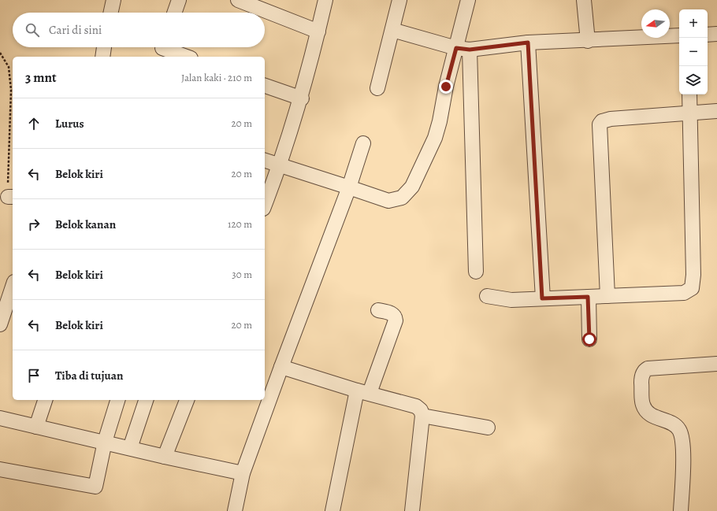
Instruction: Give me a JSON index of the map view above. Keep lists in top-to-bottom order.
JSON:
{
  "north": "left",
  "page": {
    "map_buttons": ["+", "−"],
    "search": "Cari di sini",
    "heading": ["3 mnt", "Jalan kaki · 210 m"],
    "list": [
      ["Lurus", "20 m"],
      ["Belok kiri", "20 m"],
      ["Belok kanan", "120 m"],
      ["Belok kiri", "30 m"],
      ["Belok kiri", "20 m"],
      "Tiba di tujuan"
    ]
  }
}
